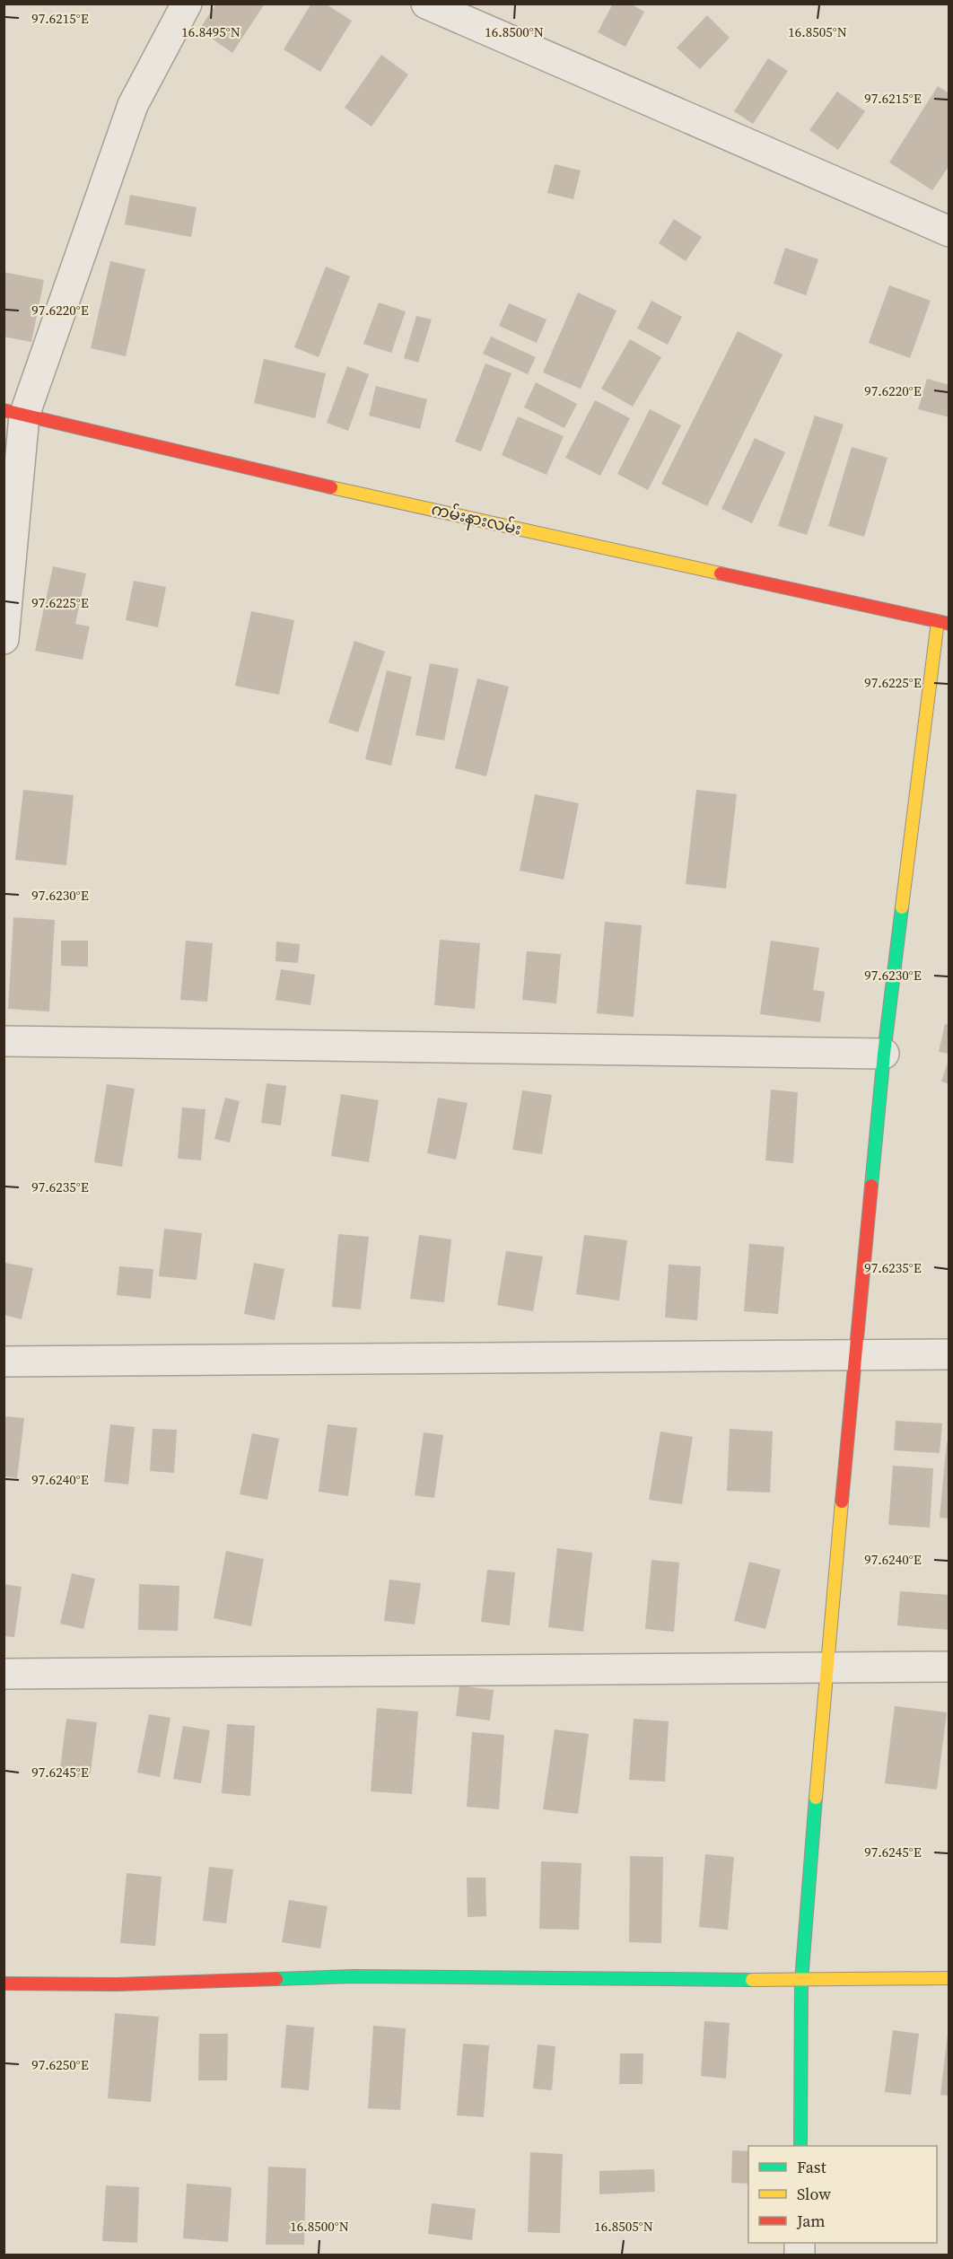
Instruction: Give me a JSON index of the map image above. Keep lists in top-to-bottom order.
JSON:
{
  "streets": {
    "street": ["ကမ်းနားလမ်း"]
  },
  "legend": ["Fast", "Slow", "Jam"],
  "coordinates": [
    "97.6215°E",
    "16.8495°N",
    "16.8500°N",
    "16.8505°N",
    "97.6220°E",
    "97.6225°E",
    "97.6230°E",
    "97.6235°E",
    "97.6240°E",
    "97.6245°E",
    "97.6250°E"
  ]
}
